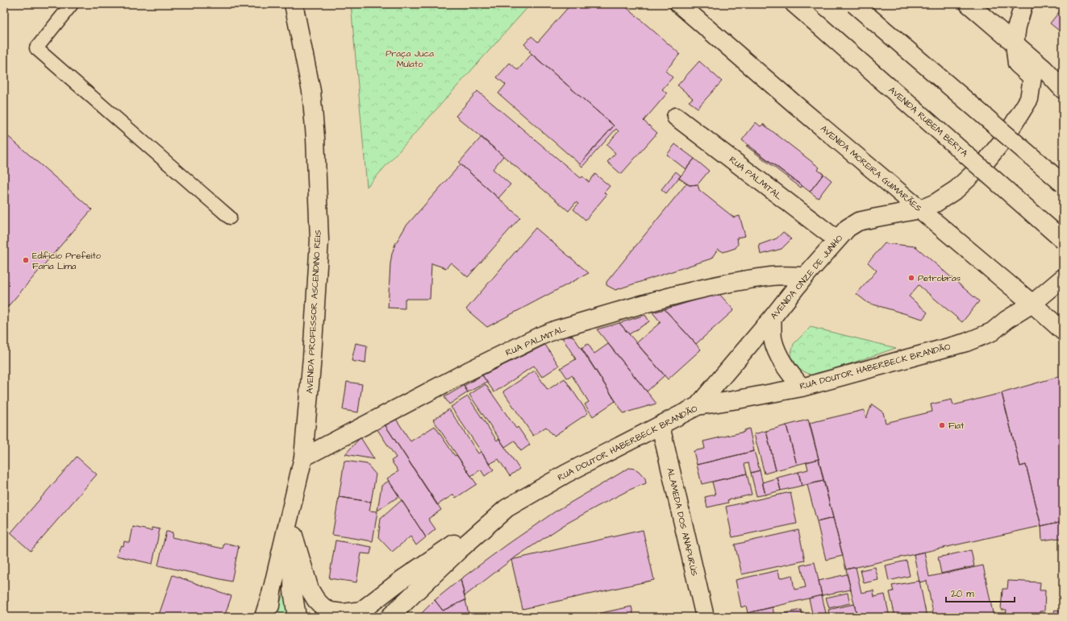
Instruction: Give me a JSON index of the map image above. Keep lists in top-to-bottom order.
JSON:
{
  "streets": {
    "main road": [
      "AVENIDA RUBEM BERTA",
      "AVENIDA MOREIRA GUIMARÃES",
      "RUA PALMITAL",
      "AVENIDA ONZE DE JUNHO",
      "AVENIDA PROFESSOR ASCENDINO REIS",
      "RUA DOUTOR HABERBECK BRANDÃO",
      "ALAMEDA DOS ANAPURÚS"
    ]
  },
  "crossings": [
    ["AVENIDA MOREIRA GUIMARÃES", "AVENIDA ONZE DE JUNHO"],
    ["AVENIDA MOREIRA GUIMARÃES", "RUA DOUTOR HABERBECK BRANDÃO"],
    ["RUA PALMITAL", "AVENIDA ONZE DE JUNHO"],
    ["RUA PALMITAL", "AVENIDA PROFESSOR ASCENDINO REIS"],
    ["AVENIDA ONZE DE JUNHO", "RUA DOUTOR HABERBECK BRANDÃO"],
    ["RUA DOUTOR HABERBECK BRANDÃO", "ALAMEDA DOS ANAPURÚS"]
  ],
  "parks": ["Praça Juca Mulato"],
  "places": ["Edifício Prefeito Faria Lima", "Petrobras", "Fiat"],
  "scale_bar": "20 m"
}
